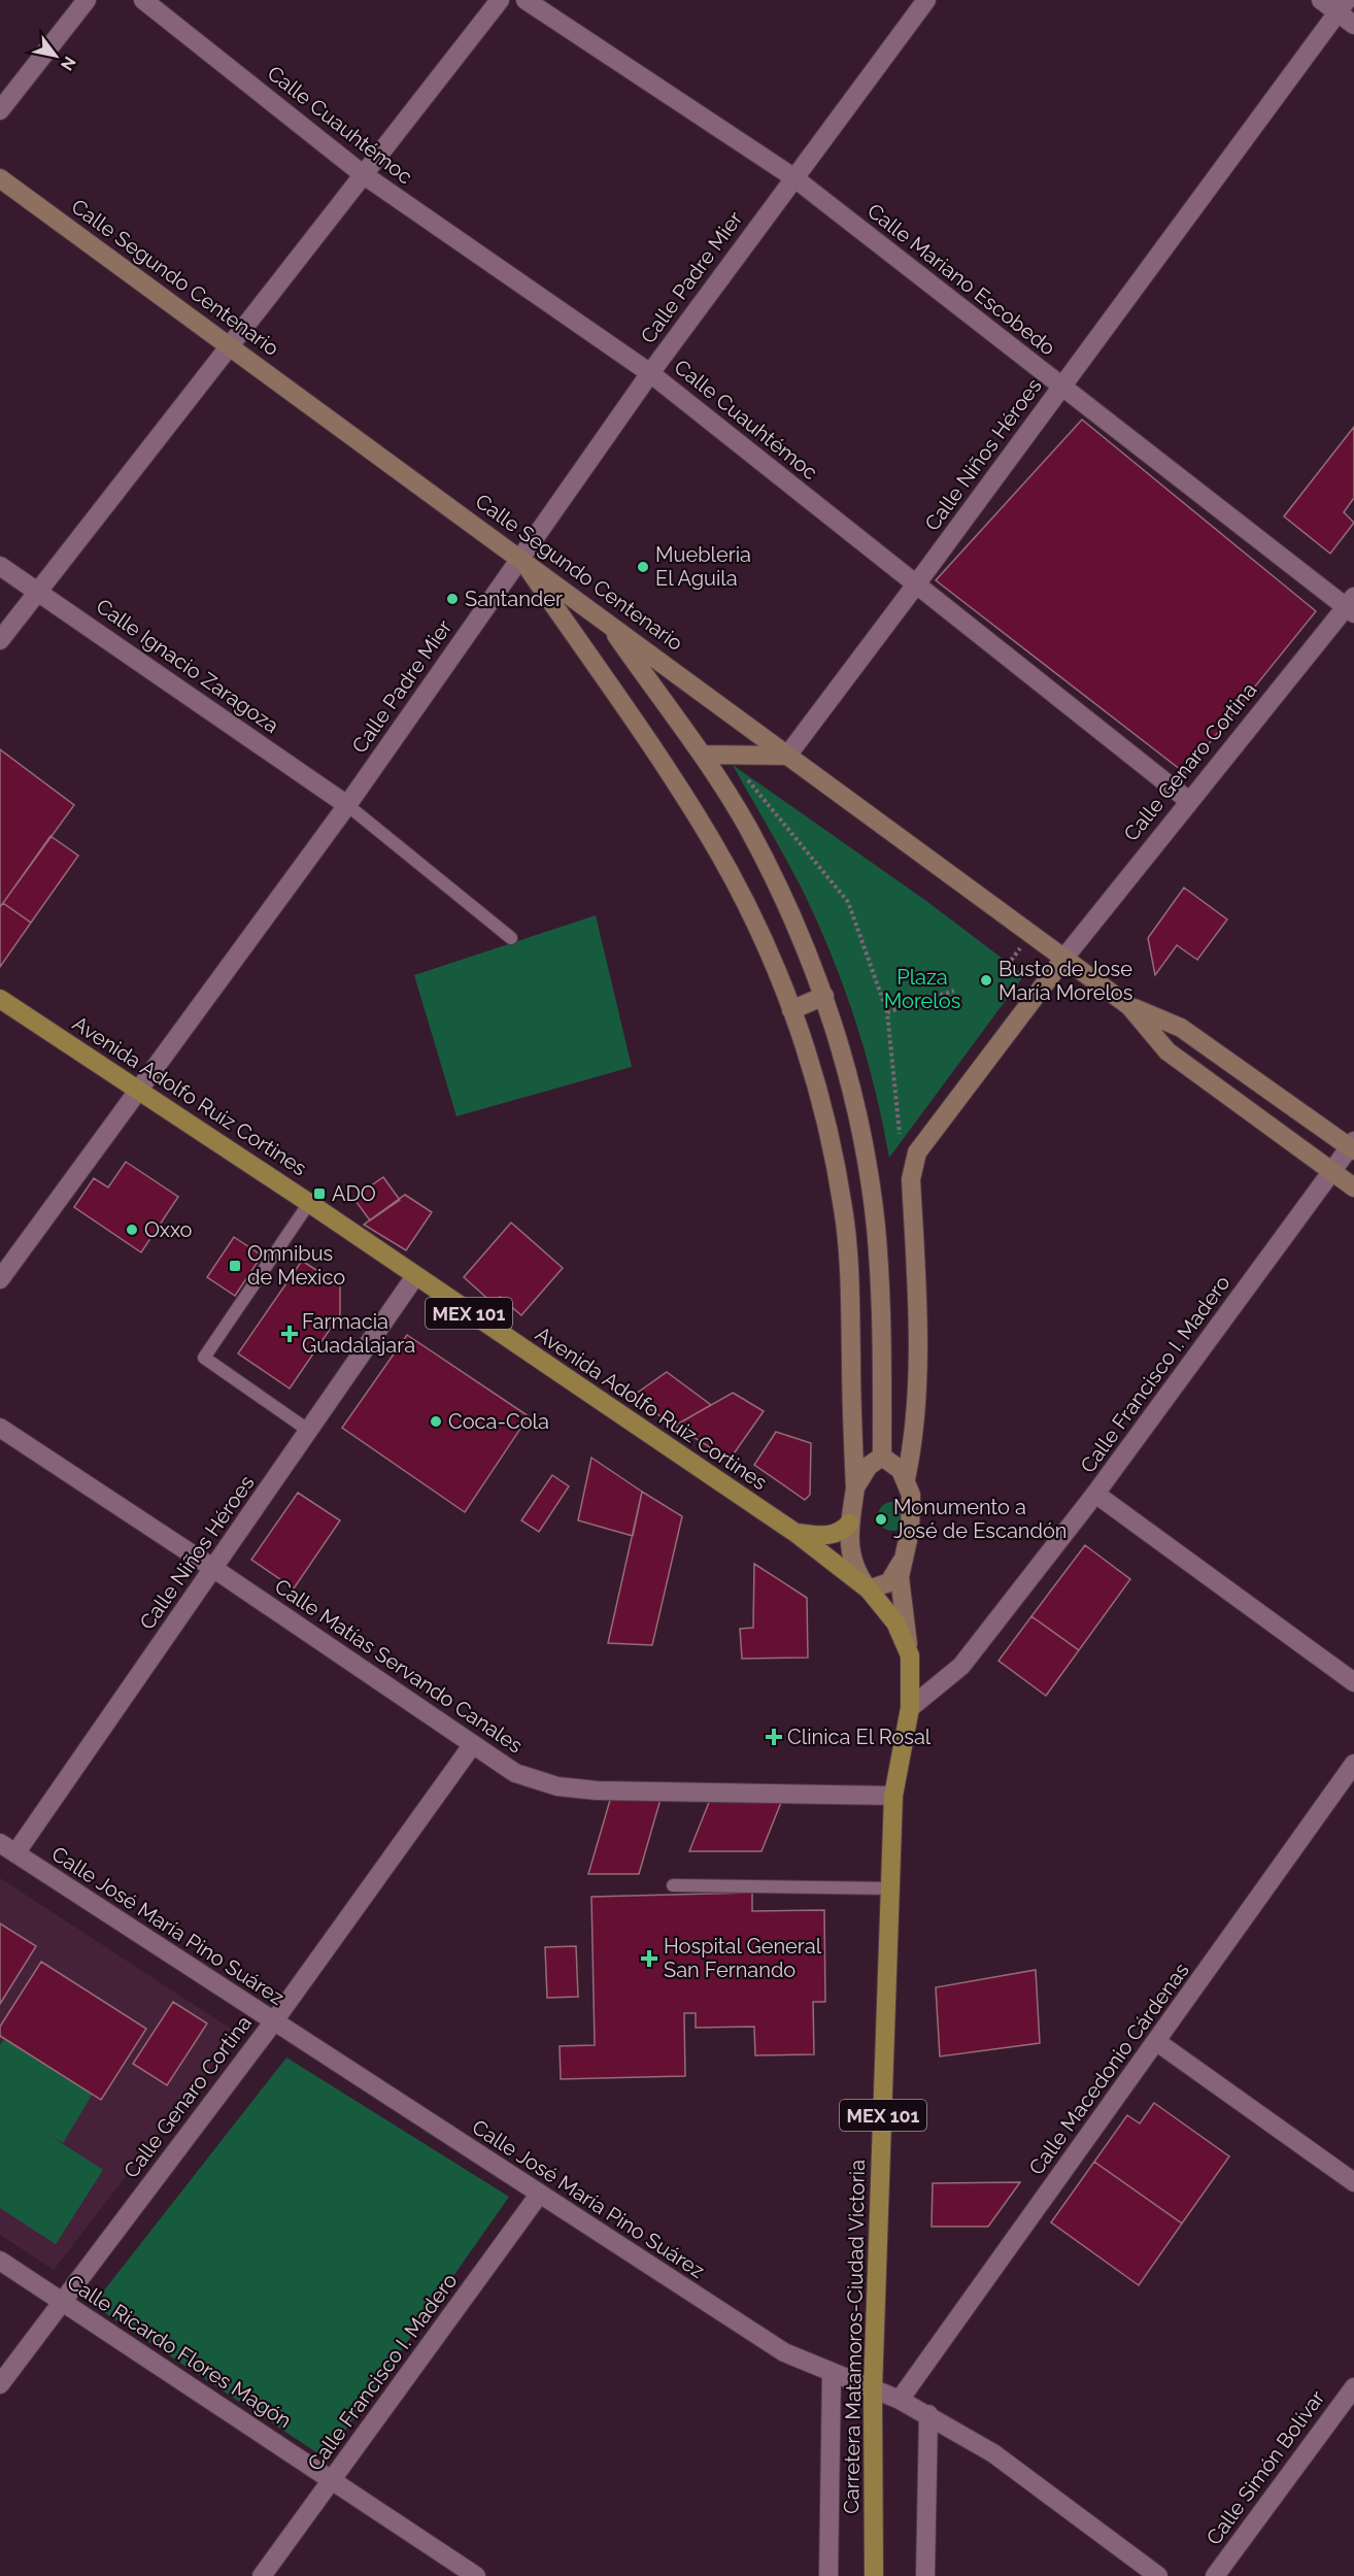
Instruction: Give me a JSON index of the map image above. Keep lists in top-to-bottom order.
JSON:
{
  "streets": {
    "main road": ["Avenida Adolfo Ruiz Cortines", "MEX 101", "Carretera Matamoros-Ciudad Victoria"],
    "street": [
      "Calle Cuauhtémoc",
      "Calle Segundo Centenario",
      "Calle Padre Mier",
      "Calle Mariano Escobedo",
      "Calle Niños Héroes",
      "Calle Ignacio Zaragoza",
      "Calle Genaro Cortina",
      "Calle Francisco I. Madero",
      "Calle Matías Servando Canales",
      "Calle José María Pino Suárez",
      "Calle Macedonio Cárdenas",
      "Calle Ricardo Flores Magón",
      "Calle Simón Bolívar"
    ]
  },
  "crossings": [
    ["Calle Cuauhtémoc", "Calle Padre Mier"],
    ["Calle Cuauhtémoc", "Calle Niños Héroes"],
    ["Calle Cuauhtémoc", "Calle Genaro Cortina"],
    ["Calle Segundo Centenario", "Calle Padre Mier"],
    ["Calle Segundo Centenario", "Calle Niños Héroes"],
    ["Calle Segundo Centenario", "Calle Genaro Cortina"],
    ["Calle Segundo Centenario", "Calle Francisco I. Madero"],
    ["Calle Padre Mier", "Calle Mariano Escobedo"],
    ["Calle Padre Mier", "Calle Ignacio Zaragoza"],
    ["Calle Padre Mier", "Avenida Adolfo Ruiz Cortines"],
    ["Calle Mariano Escobedo", "Calle Niños Héroes"],
    ["Calle Mariano Escobedo", "Calle Genaro Cortina"],
    ["Calle Niños Héroes", "Avenida Adolfo Ruiz Cortines"],
    ["Calle Niños Héroes", "Calle Matías Servando Canales"],
    ["Calle Niños Héroes", "Calle José María Pino Suárez"],
    ["Calle Genaro Cortina", "Calle Matías Servando Canales"],
    ["Calle Genaro Cortina", "Calle José María Pino Suárez"],
    ["Calle Genaro Cortina", "Calle Ricardo Flores Magón"],
    ["Avenida Adolfo Ruiz Cortines", "Carretera Matamoros-Ciudad Victoria"],
    ["Calle Francisco I. Madero", "Calle José María Pino Suárez"],
    ["Calle Francisco I. Madero", "Carretera Matamoros-Ciudad Victoria"],
    ["Calle Francisco I. Madero", "Calle Ricardo Flores Magón"],
    ["Calle Matías Servando Canales", "Carretera Matamoros-Ciudad Victoria"],
    ["Calle José María Pino Suárez", "Calle Macedonio Cárdenas"],
    ["Calle José María Pino Suárez", "Carretera Matamoros-Ciudad Victoria"]
  ],
  "parks": ["Plaza Morelos"],
  "places": {
    "other": [
      "Muebleria El Aguila",
      "Santander",
      "Busto de Jose María Morelos",
      "Oxxo",
      "Coca-Cola",
      "Monumento a José de Escandón"
    ],
    "transit": ["ADO", "Omnibus de Mexico"],
    "health": ["Farmacia Guadalajara", "Clinica El Rosal", "Hospital General San Fernando"]
  },
  "north": "bottom right"
}
